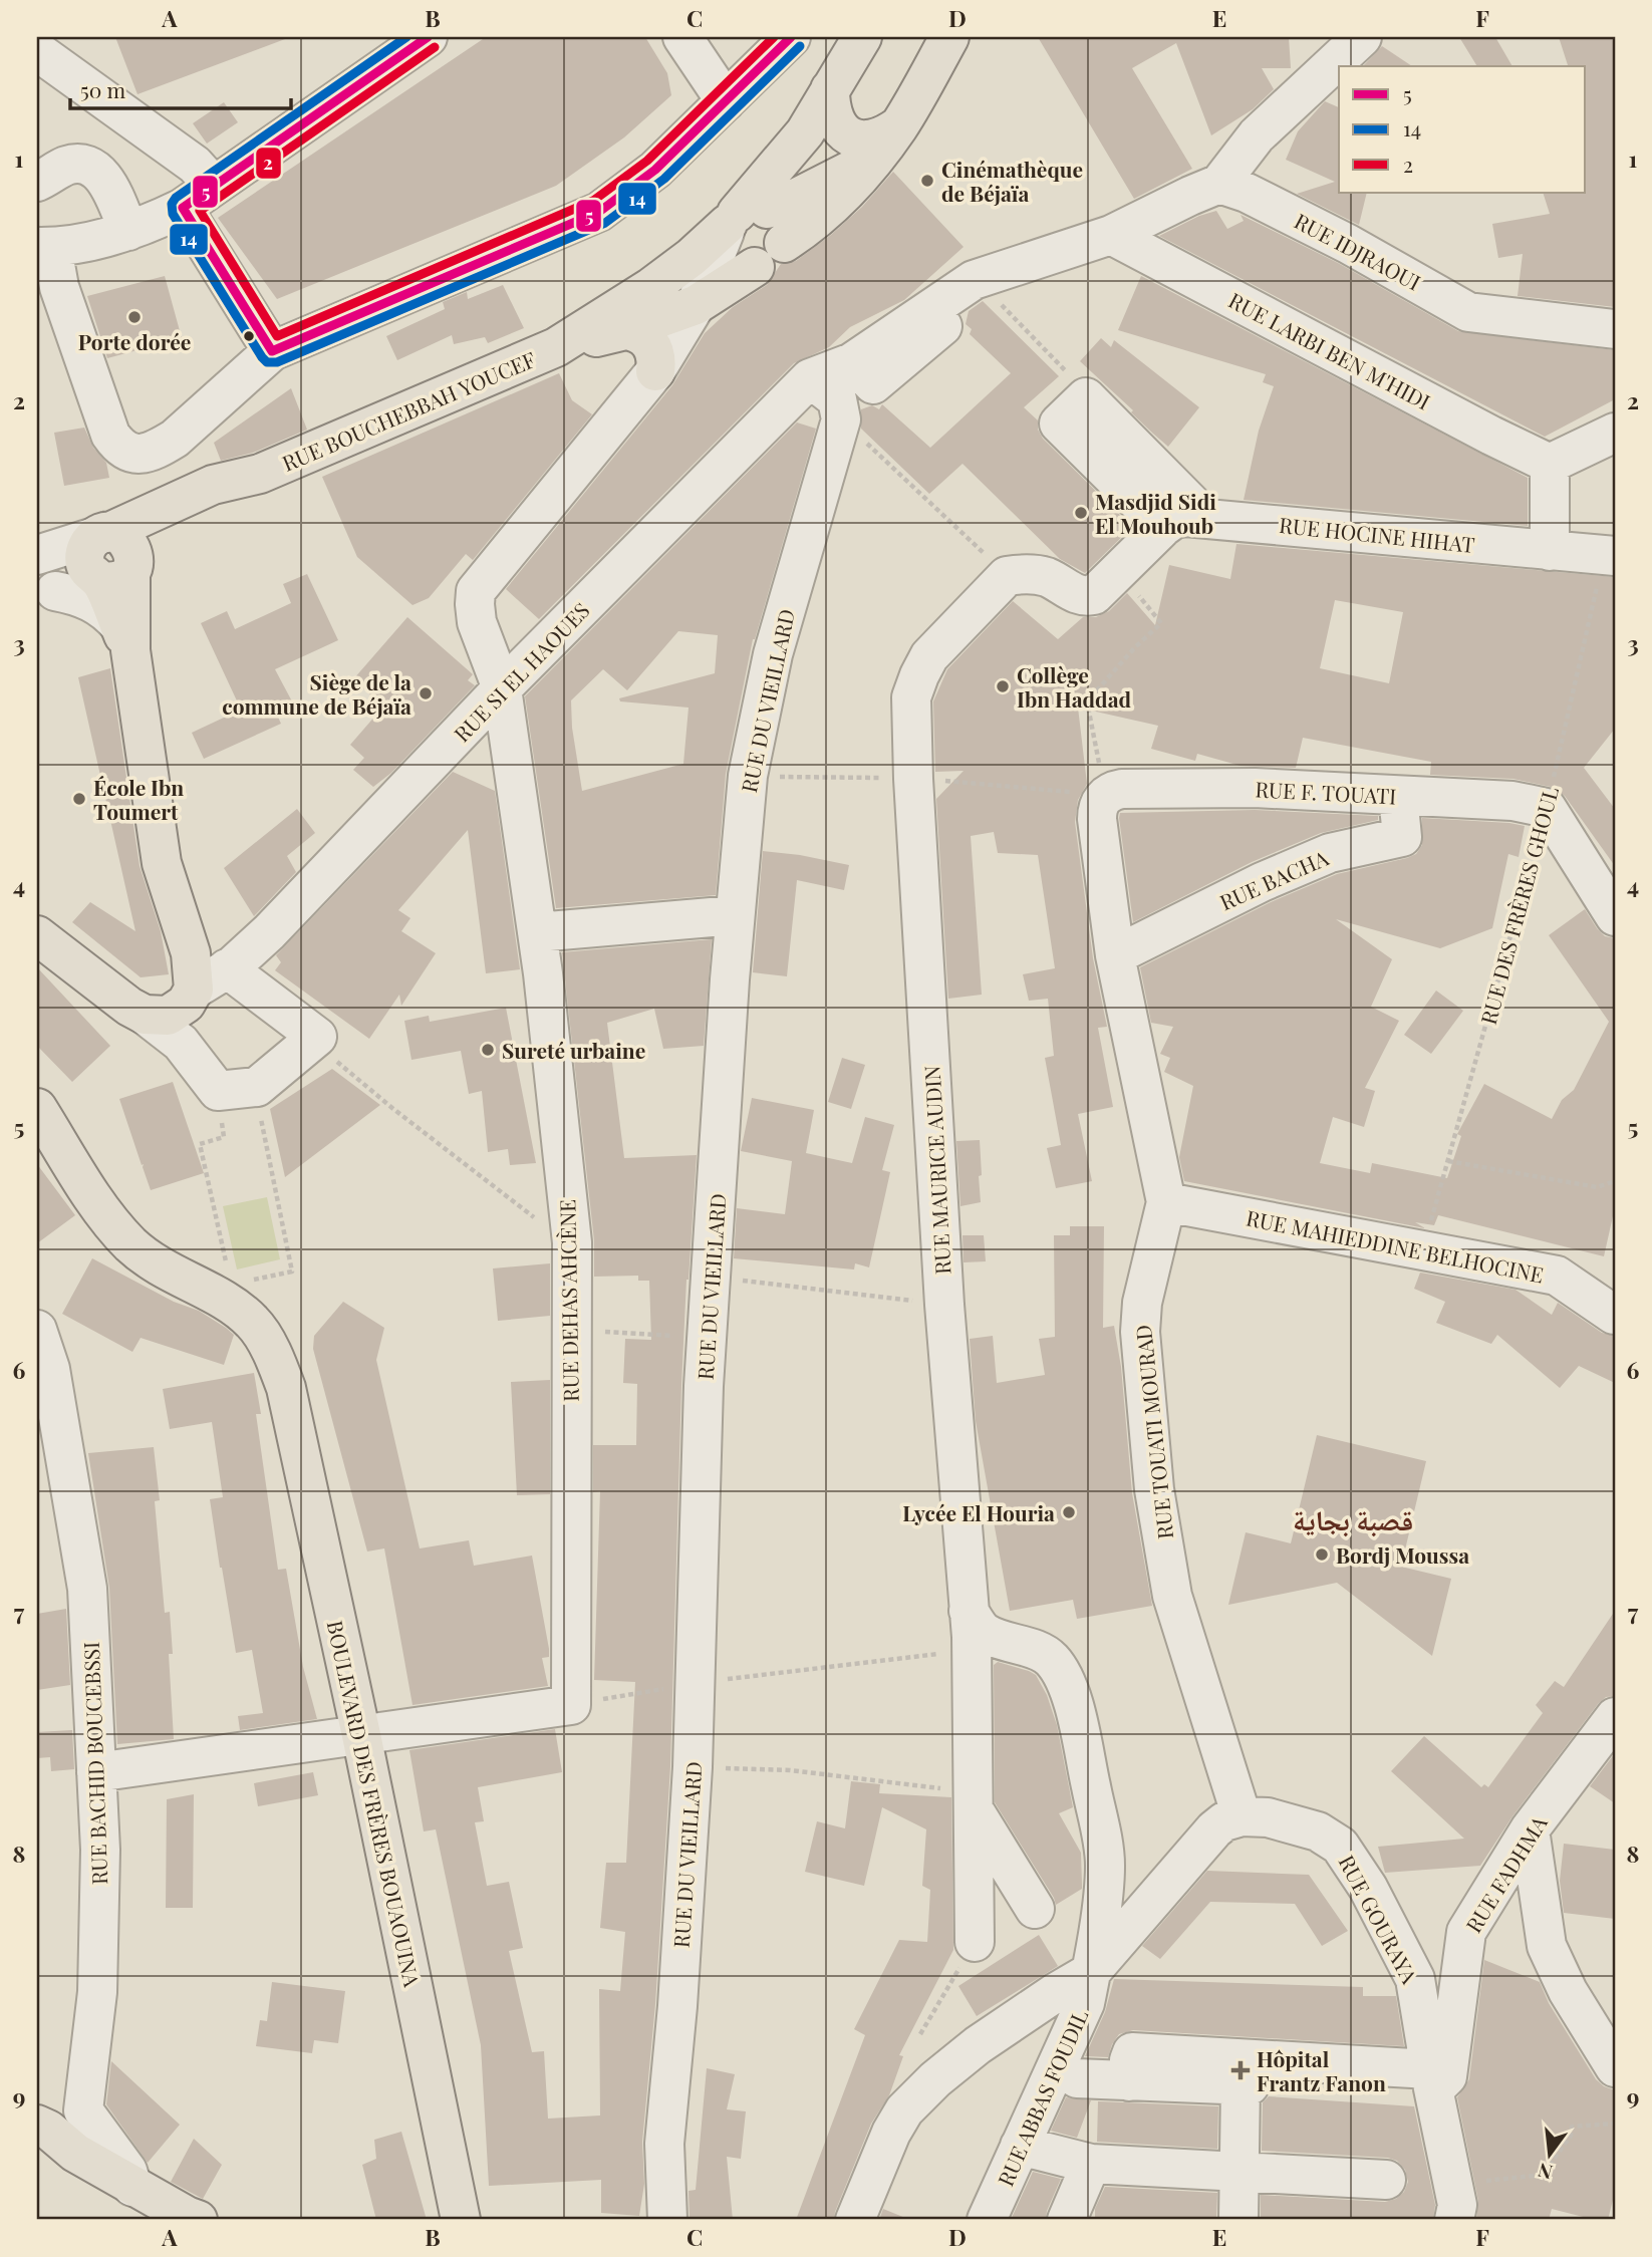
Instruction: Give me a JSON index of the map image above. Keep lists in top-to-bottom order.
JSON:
{
  "streets": {
    "main road": ["RUE BOUCHEBBAH YOUCEF", "BOULEVARD DES FRÈRES BOUAOUINA"],
    "street": [
      "RUE IDJRAOUI",
      "RUE LARBI BEN M'HIDI",
      "RUE HOCINE HIHAT",
      "RUE SI EL HAOUES",
      "RUE DU VIEILLARD",
      "RUE F. TOUATI",
      "RUE BACHA",
      "RUE MAURICE AUDIN",
      "RUE MAHIEDDINE BELHOCINE",
      "RUE DEHAS AHCÈNE",
      "RUE TOUATI MOURAD",
      "RUE BACHID BOUCEBSSI",
      "RUE FADHMA",
      "RUE GOURAYA",
      "RUE ABBAS FOUDIL"
    ],
    "path": ["RUE DES FRÈRES GHOUL"]
  },
  "crossings": [
    ["RUE LARBI BEN M'HIDI", "RUE SI EL HAOUES"],
    ["RUE BOUCHEBBAH YOUCEF", "RUE DEHAS AHCÈNE"],
    ["RUE HOCINE HIHAT", "RUE DES FRÈRES GHOUL"],
    ["RUE SI EL HAOUES", "RUE DEHAS AHCÈNE"],
    ["RUE F. TOUATI", "RUE BACHA"],
    ["RUE F. TOUATI", "RUE DES FRÈRES GHOUL"],
    ["RUE F. TOUATI", "RUE TOUATI MOURAD"],
    ["RUE BACHA", "RUE TOUATI MOURAD"],
    ["RUE DES FRÈRES GHOUL", "RUE MAHIEDDINE BELHOCINE"],
    ["RUE MAHIEDDINE BELHOCINE", "RUE TOUATI MOURAD"],
    ["RUE TOUATI MOURAD", "RUE GOURAYA"],
    ["RUE FADHMA", "RUE GOURAYA"]
  ],
  "districts": ["قصبة بجاية"],
  "places": {
    "other": [
      "Cinémathèque de Béjaïa",
      "Porte dorée",
      "Masdjid Sidi El Mouhoub",
      "Collège Ibn Haddad",
      "Siège de la commune de Béjaïa",
      "École Ibn Toumert",
      "Sureté urbaine",
      "Lycée El Houria",
      "Bordj Moussa"
    ],
    "health": ["Hôpital Frantz Fanon"]
  },
  "lines": ["transit line 5", "transit line 14", "transit line 2"],
  "legend": ["5", "14", "2"],
  "scale_bar": "50 m",
  "north": "bottom",
  "grid": {
    "columns": [
      "A",
      "B",
      "C",
      "D",
      "E",
      "F"
    ],
    "rows": [
      "1",
      "2",
      "3",
      "4",
      "5",
      "6",
      "7",
      "8",
      "9"
    ]
  }
}
